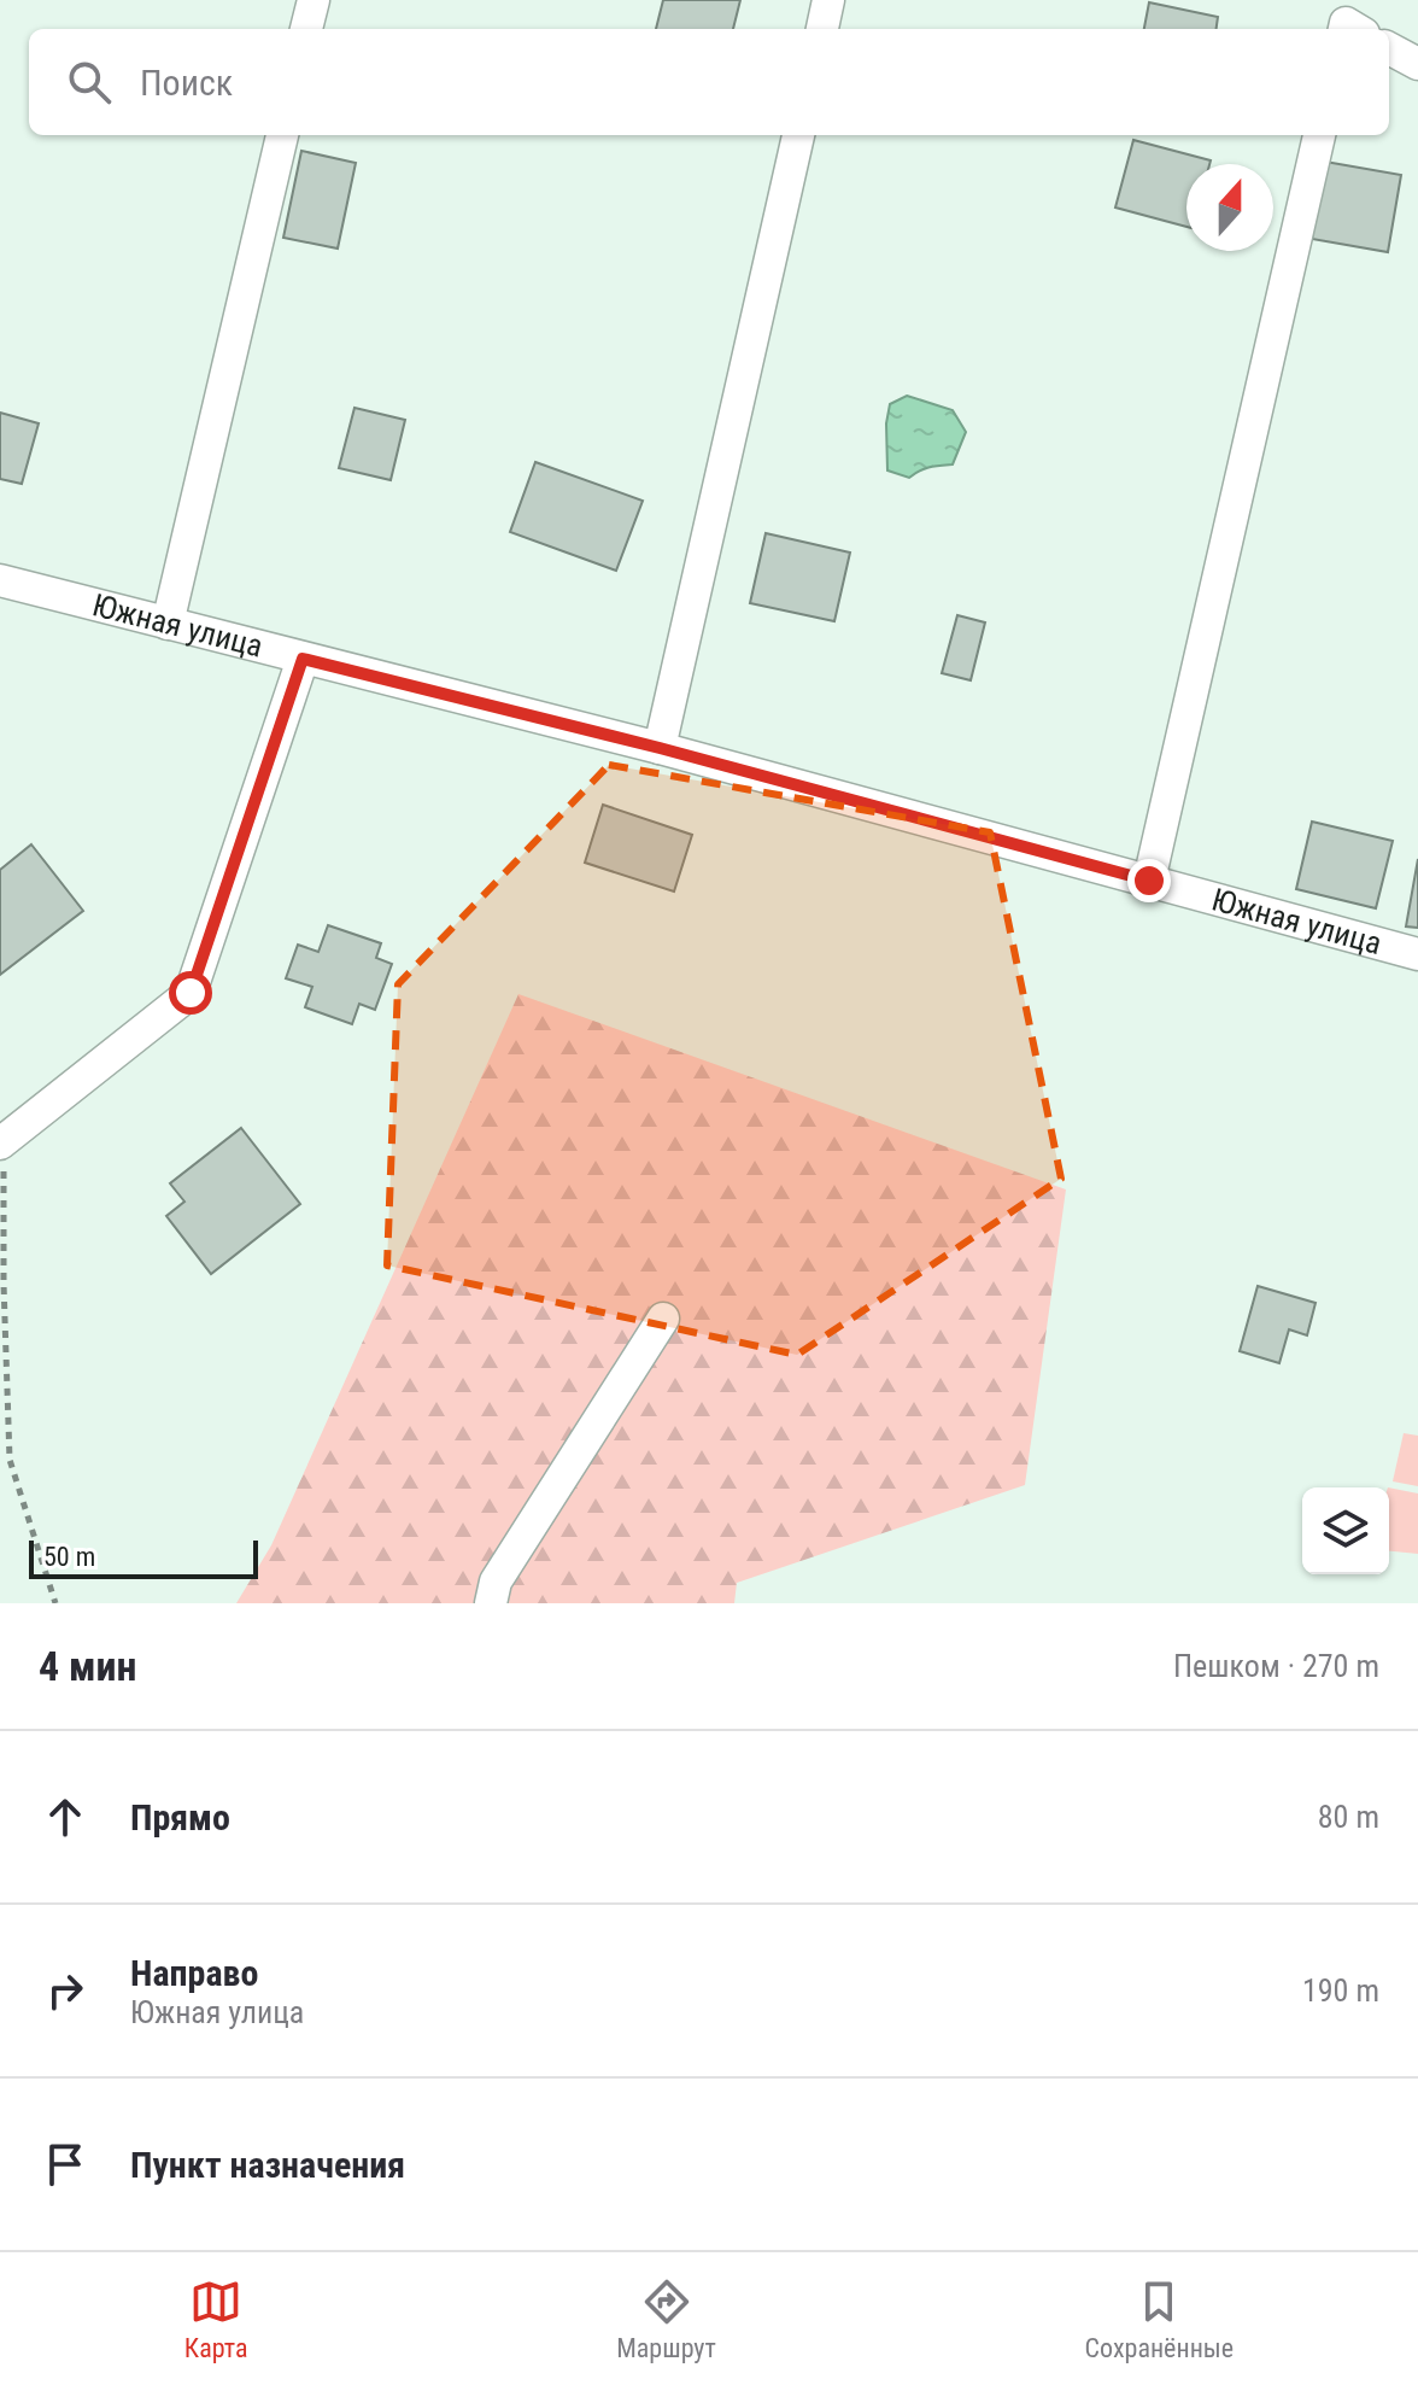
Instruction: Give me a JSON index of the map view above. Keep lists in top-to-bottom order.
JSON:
{
  "streets": {
    "street": ["Южная улица"]
  },
  "scale_bar": "50 m",
  "north": "top",
  "page": {
    "search": "Поиск",
    "scale": "50 m",
    "heading": ["4 мин", "Пешком · 270 m"],
    "list": [
      ["Прямо", "80 m"],
      ["Направо", "Южная улица", "190 m"],
      "Пункт назначения"
    ],
    "nav": ["Карта", "Маршрут", "Сохранённые"]
  }
}
